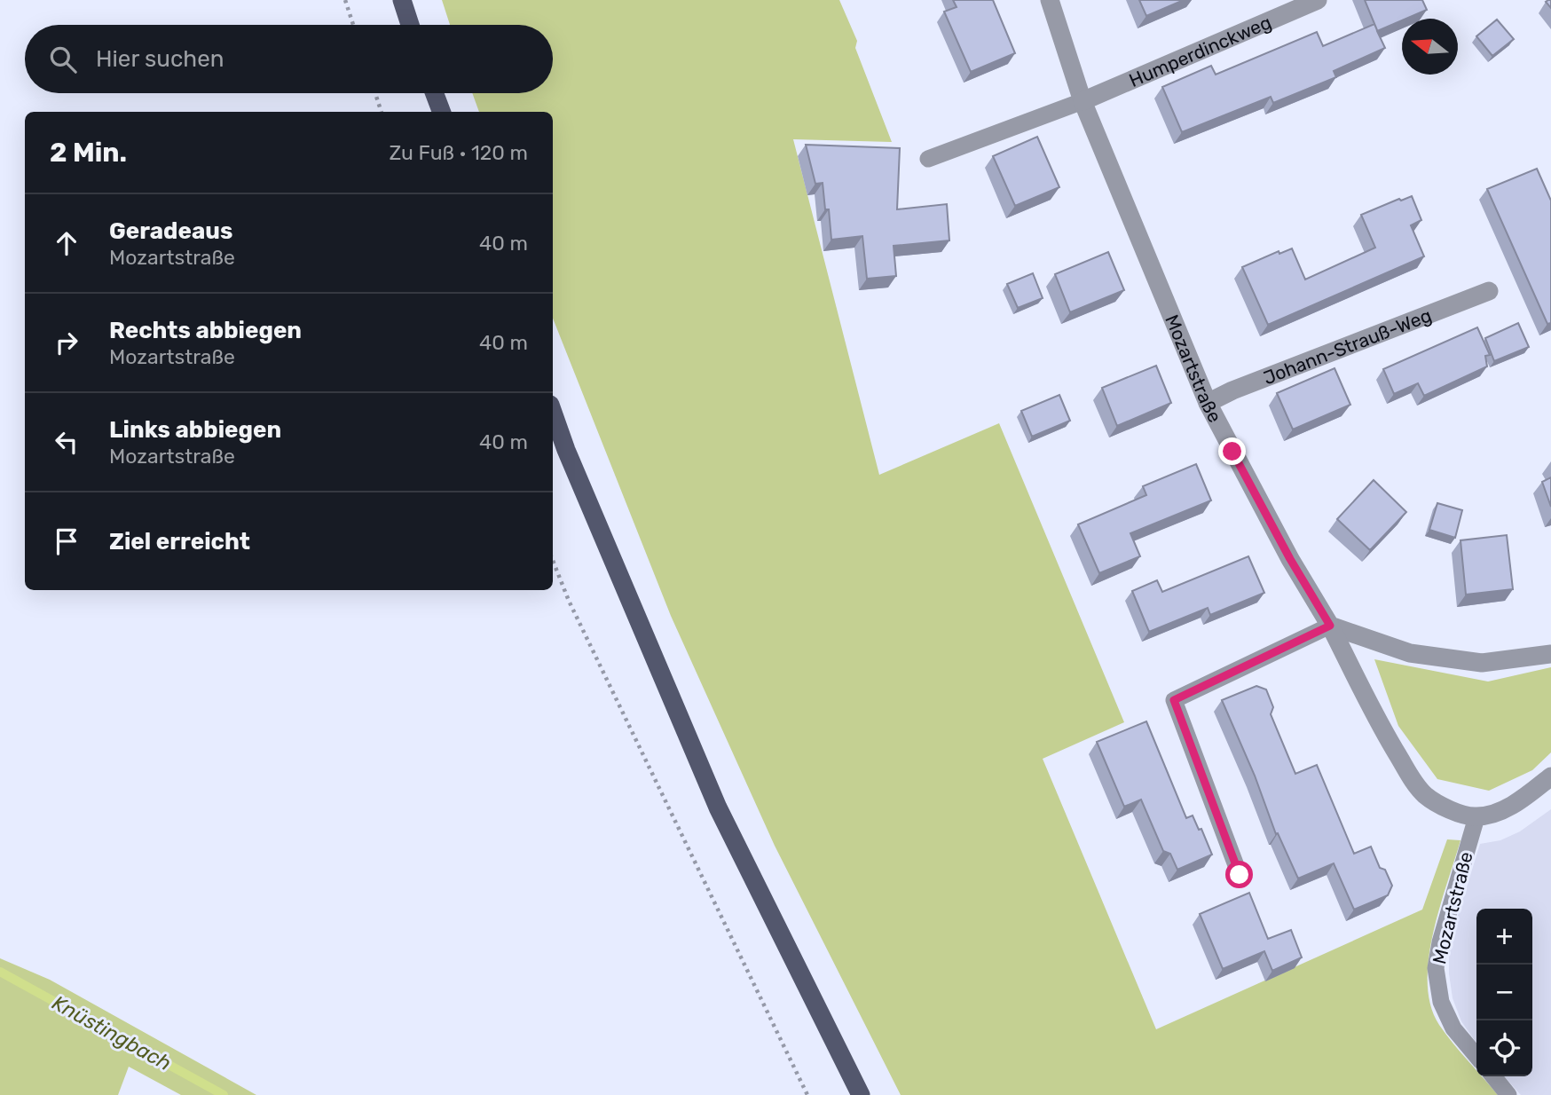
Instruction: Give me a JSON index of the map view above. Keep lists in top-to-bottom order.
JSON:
{
  "streets": {
    "street": ["Humperdinckweg", "Johann-Strauß-Weg", "Mozartstraße"]
  },
  "crossings": [
    ["Humperdinckweg", "Mozartstraße"],
    ["Johann-Strauß-Weg", "Mozartstraße"]
  ],
  "water": ["Knüstingbach"],
  "north": "left",
  "page": {
    "search": "Hier suchen",
    "heading": ["2 Min.", "Zu Fuß · 120 m"],
    "list": [
      ["Geradeaus", "Mozartstraße", "40 m"],
      ["Rechts abbiegen", "Mozartstraße", "40 m"],
      ["Links abbiegen", "Mozartstraße", "40 m"],
      "Ziel erreicht"
    ],
    "map_buttons": ["+", "−"]
  }
}
